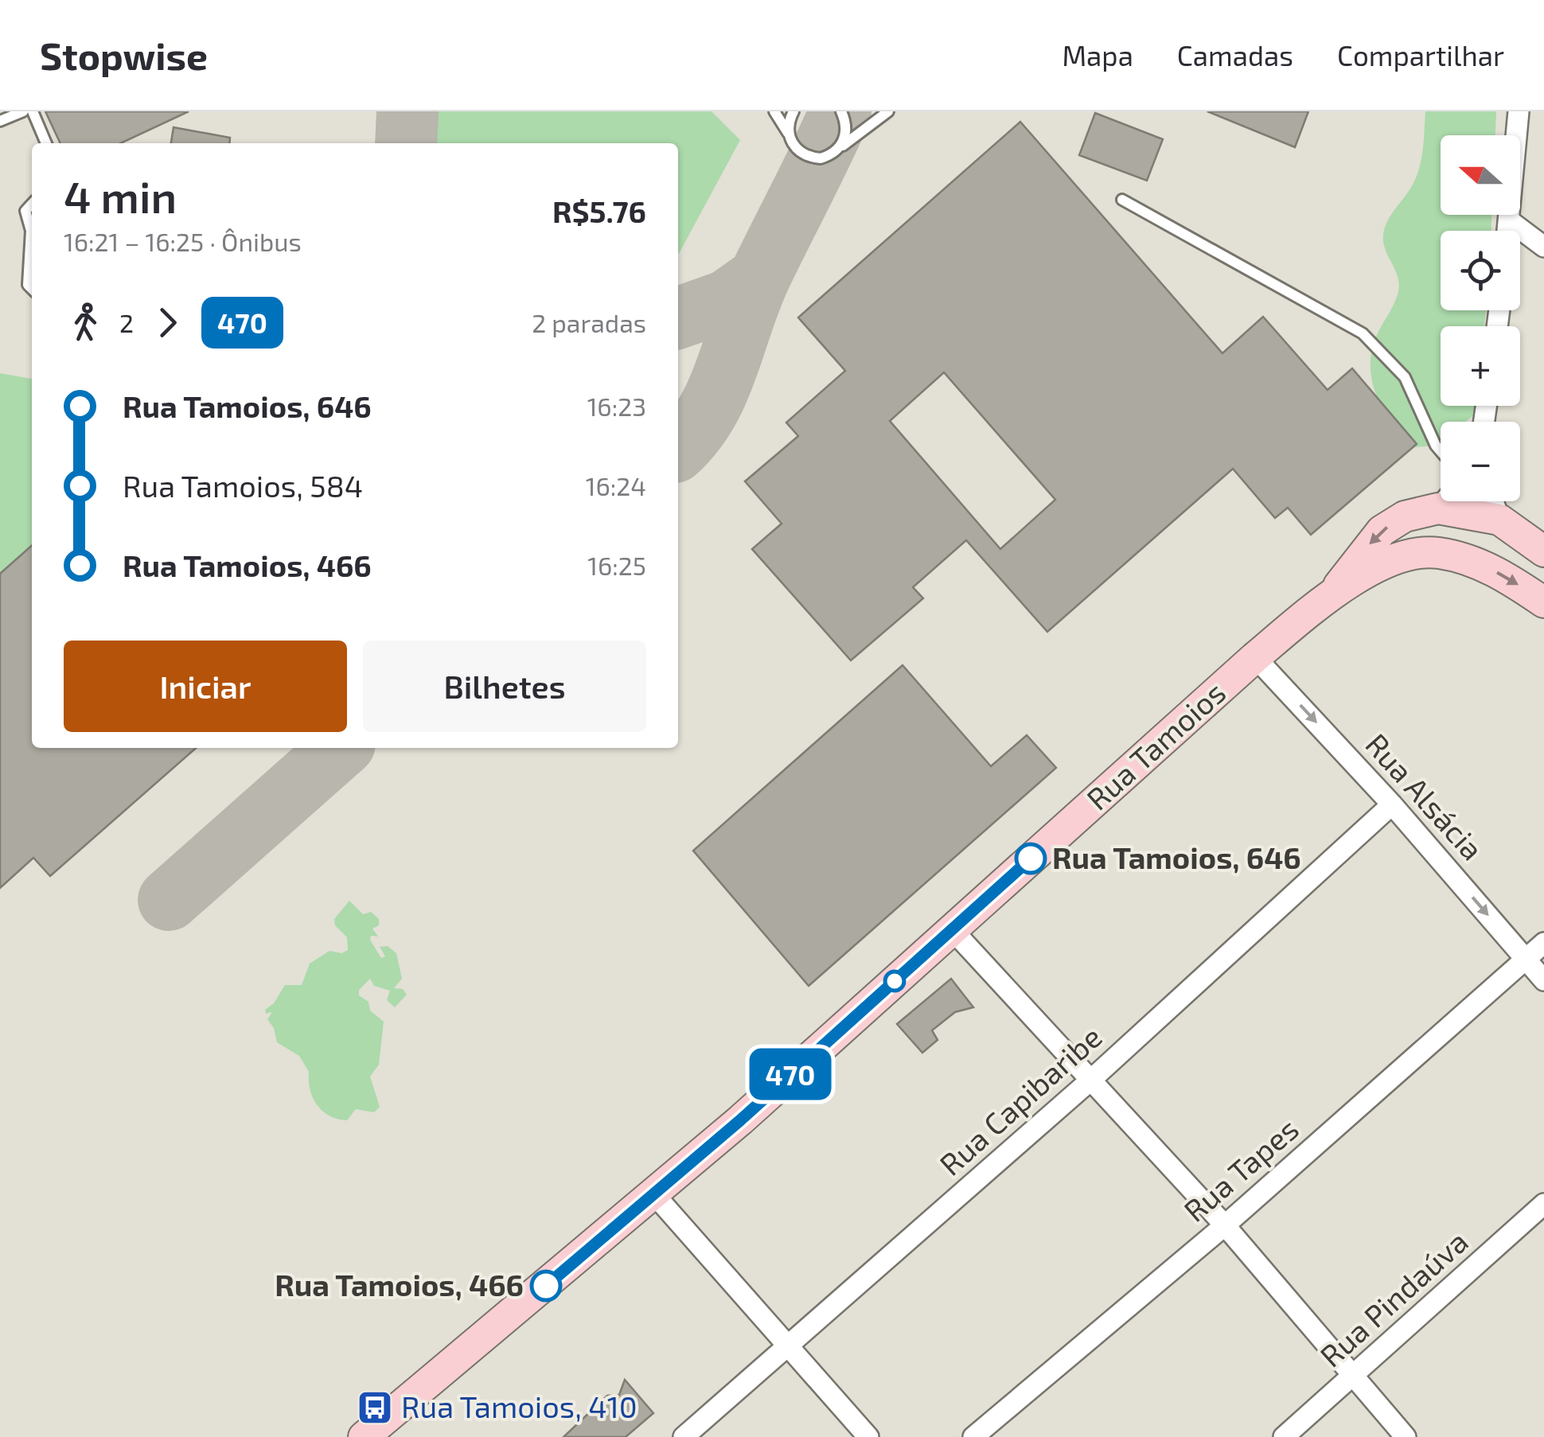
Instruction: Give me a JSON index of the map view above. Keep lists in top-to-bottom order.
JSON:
{
  "streets": {
    "main road": ["Rua Tamoios"],
    "street": [
      "Rua Alsácia",
      "Rua Capibaribe",
      "Rua Tapes",
      "Rua Pindaúva"
    ]
  },
  "crossings": [
    ["Rua Tamoios", "Rua Alsácia"],
    ["Rua Alsácia", "Rua Capibaribe"],
    ["Rua Alsácia", "Rua Tapes"]
  ],
  "one_way": ["Rua Alsácia"],
  "places": {
    "other": ["Rua Tamoios, 646", "Rua Tamoios, 466"],
    "bus stop": ["Rua Tamoios, 410"]
  },
  "lines": ["bus line 470"],
  "north": "left",
  "page": {
    "header": "Stopwise",
    "nav": ["Mapa", "Camadas", "Compartilhar"],
    "on_map": "470",
    "map_buttons": ["+", "−"],
    "heading": ["4 min", "16:21 – 16:25 · Ônibus", "R$5.76"],
    "legs": ["2", "470", "2 paradas"],
    "list": [
      {
        "name": "Rua Tamoios, 646",
        "value": "16:23"
      },
      {
        "name": "Rua Tamoios, 584",
        "value": "16:24"
      },
      {
        "name": "Rua Tamoios, 466",
        "value": "16:25"
      }
    ],
    "buttons": ["Iniciar", "Bilhetes"]
  }
}
